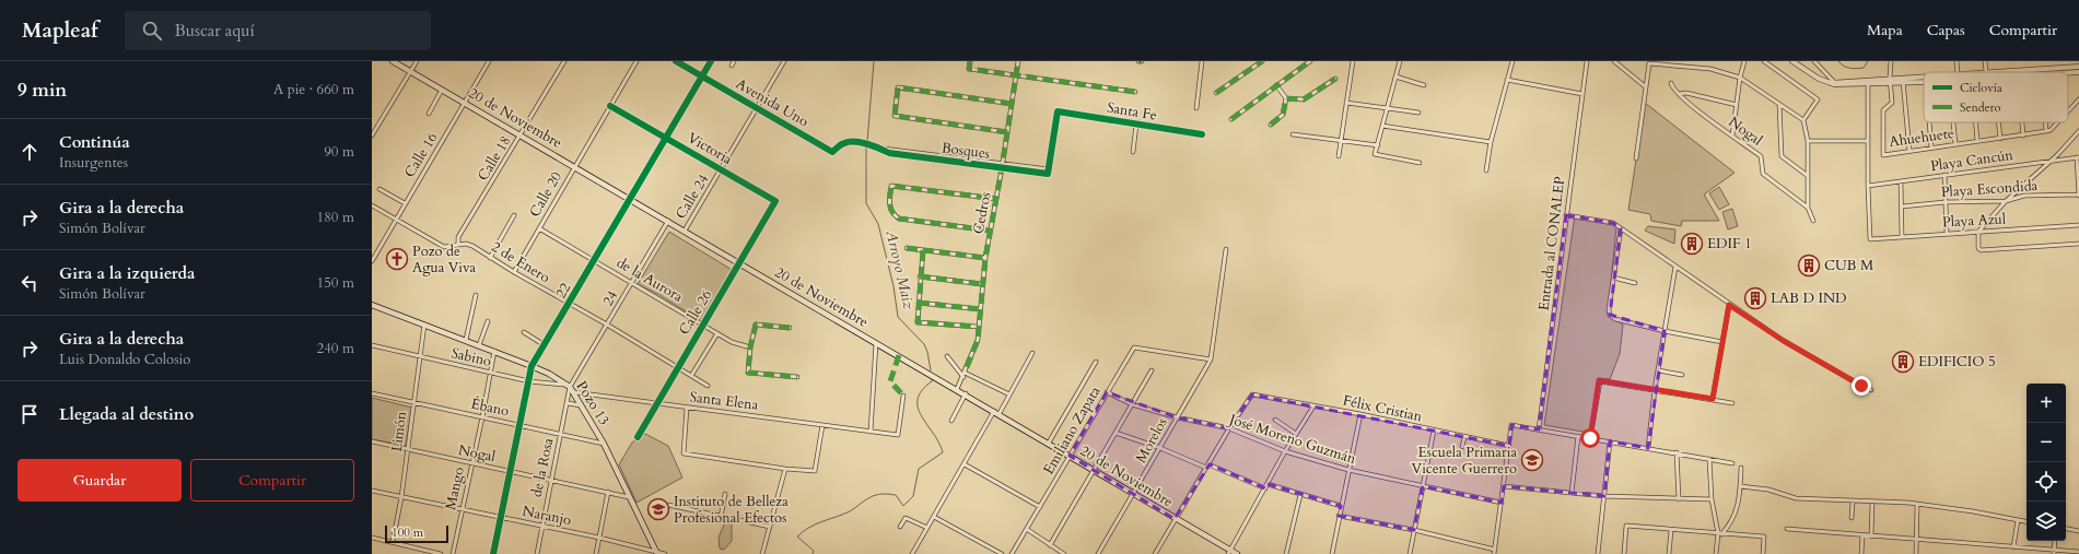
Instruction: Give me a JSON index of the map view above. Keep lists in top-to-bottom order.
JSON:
{
  "streets": {
    "main road": ["20 de Noviembre", "Pozo 13"],
    "street": [
      "Avenida Uno",
      "Santa Fe",
      "Nogal",
      "Ahuehuete",
      "Victoria",
      "Bosques",
      "Calle 16",
      "Calle 18",
      "Playa Cancún",
      "Playa Escondida",
      "Calle 20",
      "Calle 24",
      "Cedros",
      "Playa Azul",
      "Entrada al CONALEP",
      "2 de Enero",
      "de la Aurora",
      "22",
      "24",
      "Calle 26",
      "Sabino",
      "Santa Elena",
      "Ébano",
      "Félix Cristian",
      "Emiliano Zapata",
      "Limón",
      "José Moreno Guzmán",
      "Morelos",
      "de la Rosa",
      "Mango",
      "Naranjo"
    ]
  },
  "crossings": [
    ["Avenida Uno", "Bosques"],
    ["Avenida Uno", "Calle 24"],
    ["Avenida Uno", "22"],
    ["Santa Fe", "Bosques"],
    ["20 de Noviembre", "Calle 16"],
    ["20 de Noviembre", "Calle 18"],
    ["20 de Noviembre", "Calle 20"],
    ["20 de Noviembre", "Calle 24"],
    ["20 de Noviembre", "Cedros"],
    ["20 de Noviembre", "22"],
    ["20 de Noviembre", "24"],
    ["20 de Noviembre", "Calle 26"],
    ["20 de Noviembre", "Emiliano Zapata"],
    ["20 de Noviembre", "Morelos"],
    ["Nogal", "22"],
    ["Nogal", "Pozo 13"],
    ["Nogal", "Limón"],
    ["Nogal", "de la Rosa"],
    ["Nogal", "Mango"],
    ["Victoria", "Calle 20"],
    ["Victoria", "Calle 24"],
    ["Victoria", "22"],
    ["Victoria", "Calle 26"],
    ["Bosques", "Cedros"],
    ["Calle 16", "2 de Enero"],
    ["Calle 18", "2 de Enero"],
    ["Playa Cancún", "Playa Azul"],
    ["Calle 20", "2 de Enero"],
    ["Calle 20", "de la Aurora"],
    ["2 de Enero", "22"],
    ["2 de Enero", "24"],
    ["2 de Enero", "Calle 26"],
    ["2 de Enero", "Santa Elena"],
    ["de la Aurora", "22"],
    ["de la Aurora", "24"],
    ["de la Aurora", "Calle 26"],
    ["de la Aurora", "Santa Elena"],
    ["22", "Sabino"],
    ["22", "Pozo 13"],
    ["22", "Ébano"],
    ["22", "Naranjo"],
    ["24", "Sabino"],
    ["24", "Pozo 13"],
    ["24", "de la Rosa"],
    ["Calle 26", "Santa Elena"],
    ["Sabino", "Pozo 13"],
    ["Sabino", "Limón"],
    ["Sabino", "de la Rosa"],
    ["Sabino", "Mango"],
    ["Santa Elena", "Pozo 13"],
    ["Pozo 13", "Ébano"],
    ["Pozo 13", "Limón"],
    ["Pozo 13", "de la Rosa"],
    ["Pozo 13", "Mango"],
    ["Pozo 13", "Naranjo"],
    ["Ébano", "Limón"],
    ["Ébano", "de la Rosa"],
    ["Ébano", "Mango"],
    ["Félix Cristian", "José Moreno Guzmán"],
    ["Emiliano Zapata", "José Moreno Guzmán"],
    ["Emiliano Zapata", "Morelos"],
    ["Limón", "Naranjo"],
    ["José Moreno Guzmán", "Morelos"],
    ["de la Rosa", "Naranjo"],
    ["Mango", "Naranjo"]
  ],
  "water": ["Arroyo Maiz"],
  "places": {
    "building": [
      "EDIF 1",
      "CUB M",
      "LAB D IND",
      "EDIFICIO 5"
    ],
    "church": ["Pozo de Agua Viva"],
    "school or university": ["Escuela Primaria Vicente Guerrero", "Instituto de Belleza Profesional Efectos"]
  },
  "legend": ["Ciclovía", "Sendero"],
  "scale_bar": "100 m",
  "page": {
    "header": "Mapleaf",
    "search": "Buscar aquí",
    "nav": ["Mapa", "Capas", "Compartir"],
    "heading": ["9 min", "A pie · 660 m"],
    "list": [
      ["Continúa", "Insurgentes", "90 m"],
      ["Gira a la derecha", "Simón Bolívar", "180 m"],
      ["Gira a la izquierda", "Simón Bolívar", "150 m"],
      ["Gira a la derecha", "Luis Donaldo Colosio", "240 m"],
      "Llegada al destino"
    ],
    "map_buttons": ["+", "−"],
    "buttons": ["Guardar", "Compartir"],
    "scale": "100 m"
  }
}
